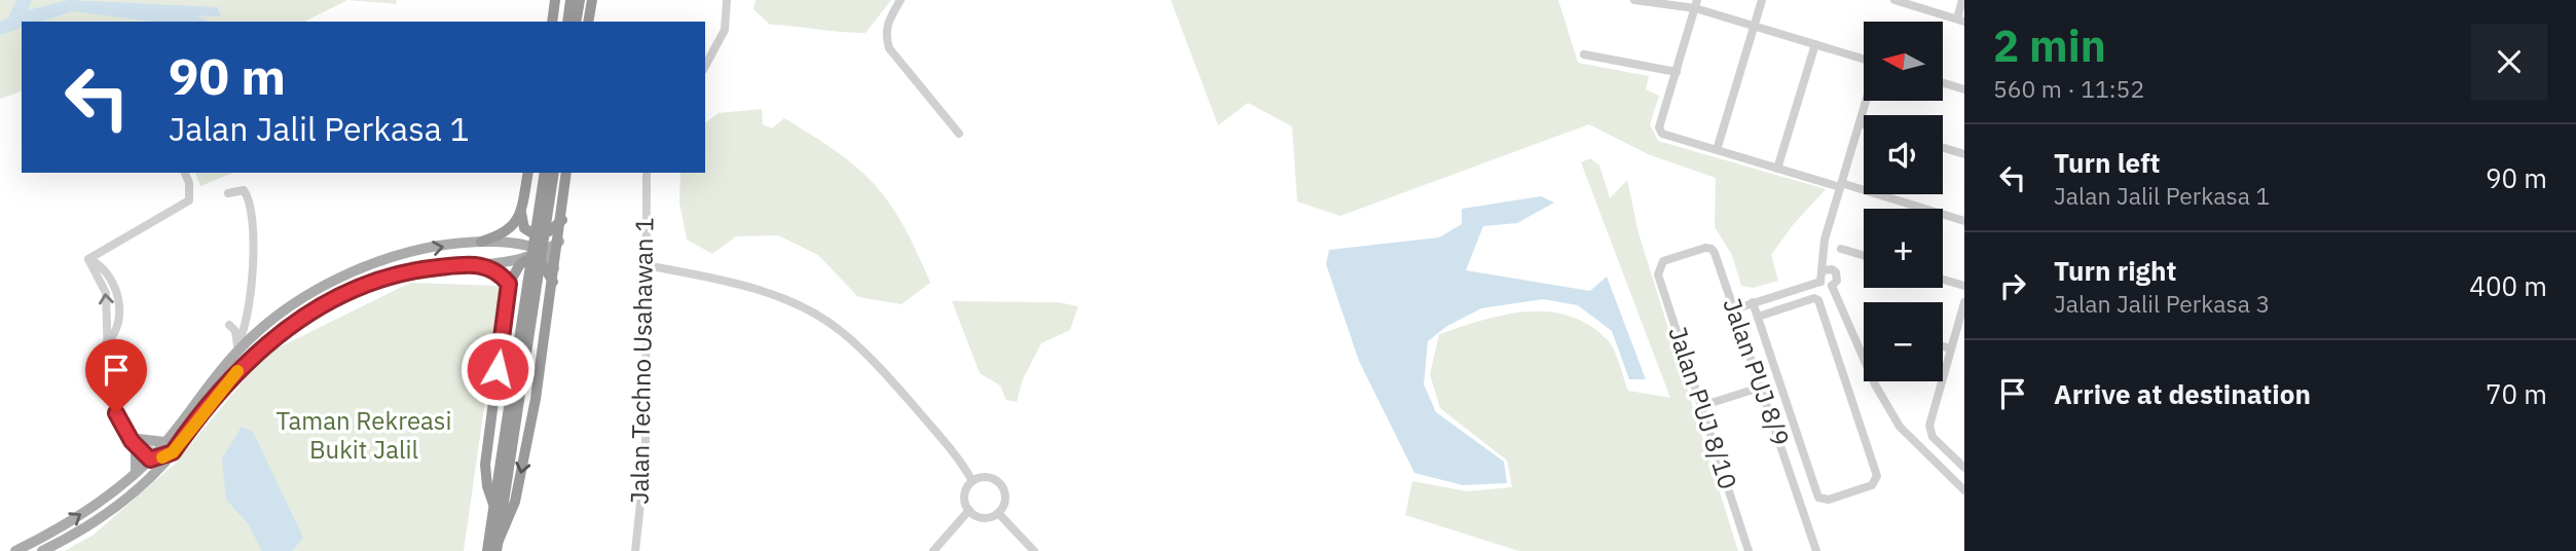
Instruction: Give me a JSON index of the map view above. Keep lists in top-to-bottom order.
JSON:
{
  "streets": {
    "street": ["Jalan Techno Usahawan 1", "Jalan PUJ 8/9", "Jalan PUJ 8/10"]
  },
  "crossings": [
    ["Jalan PUJ 8/9", "Jalan PUJ 8/10"]
  ],
  "parks": ["Taman Rekreasi Bukit Jalil"],
  "north": "left",
  "page": {
    "heading": ["2 min", "560 m · 11:52"],
    "map_buttons": ["+", "−"],
    "turn": ["90 m", "Jalan Jalil Perkasa 1"],
    "list": [
      {
        "name": "Turn left",
        "note": "Jalan Jalil Perkasa 1",
        "value": "90 m"
      },
      {
        "name": "Turn right",
        "note": "Jalan Jalil Perkasa 3",
        "value": "400 m"
      },
      {
        "name": "Arrive at destination",
        "value": "70 m"
      }
    ]
  }
}
